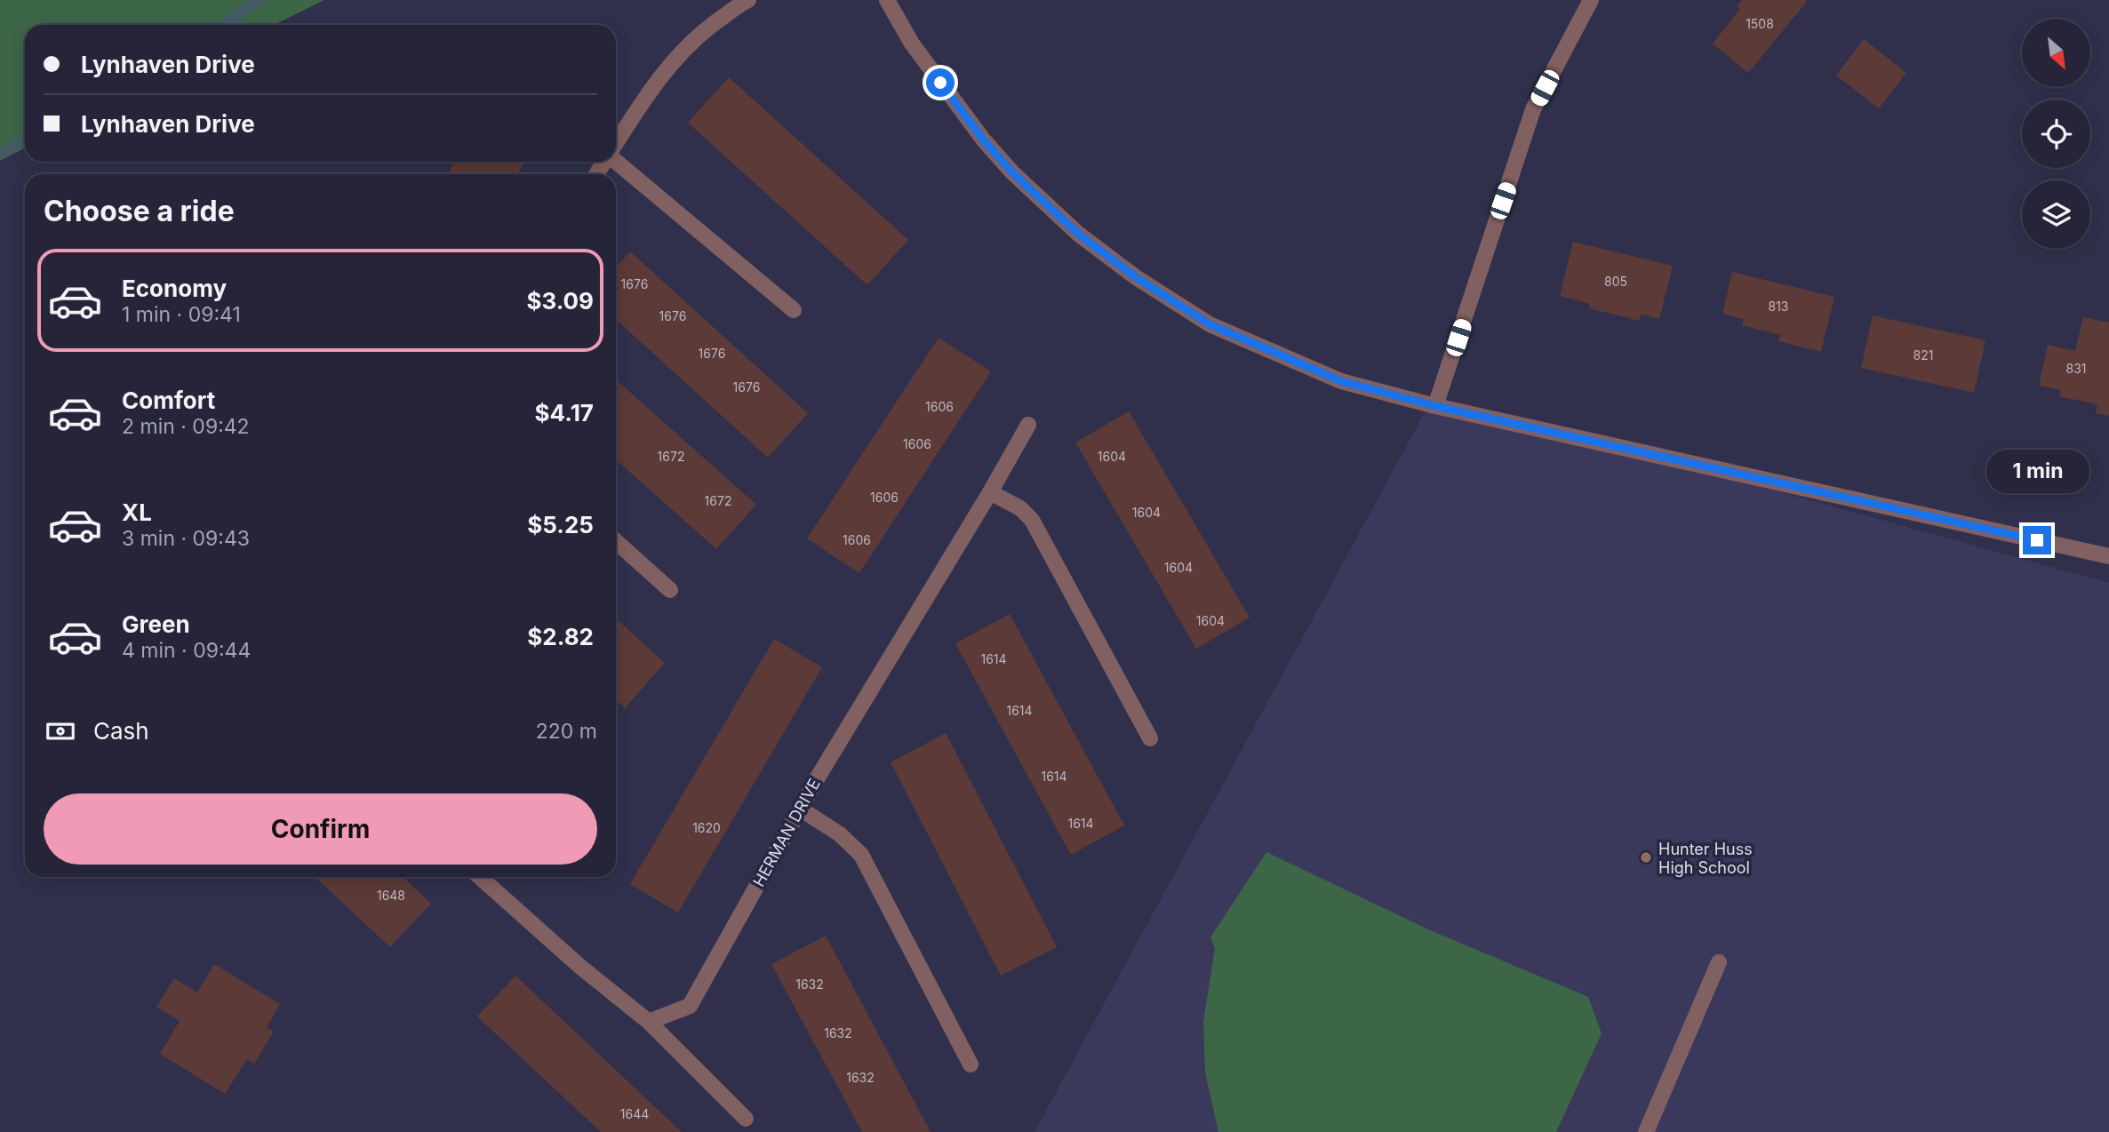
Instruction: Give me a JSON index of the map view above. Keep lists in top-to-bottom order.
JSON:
{
  "streets": {
    "street": ["HERMAN DRIVE"]
  },
  "places": ["Hunter Huss High School"],
  "house_numbers": [
    "1508",
    "805",
    "1676",
    "813",
    "1676",
    "1676",
    "821",
    "831",
    "1676",
    "1606",
    "1606",
    "1672",
    "1604",
    "1606",
    "1672",
    "1604",
    "1606",
    "1604",
    "1604",
    "1614",
    "1614",
    "1614",
    "1614",
    "1620",
    "1648",
    "1632",
    "1632",
    "1632",
    "1644"
  ],
  "north": "bottom right",
  "page": {
    "banner": ["Lynhaven Drive", "Lynhaven Drive"],
    "heading": "Choose a ride",
    "list": [
      {
        "name": "Economy",
        "note": "1 min · 09:41",
        "value": "$3.09"
      },
      {
        "name": "Comfort",
        "note": "2 min · 09:42",
        "value": "$4.17"
      },
      {
        "name": "XL",
        "note": "3 min · 09:43",
        "value": "$5.25"
      },
      {
        "name": "Green",
        "note": "4 min · 09:44",
        "value": "$2.82"
      }
    ],
    "bubble": "1 min",
    "pay": ["Cash", "220 m"],
    "buttons": "Confirm"
  }
}
